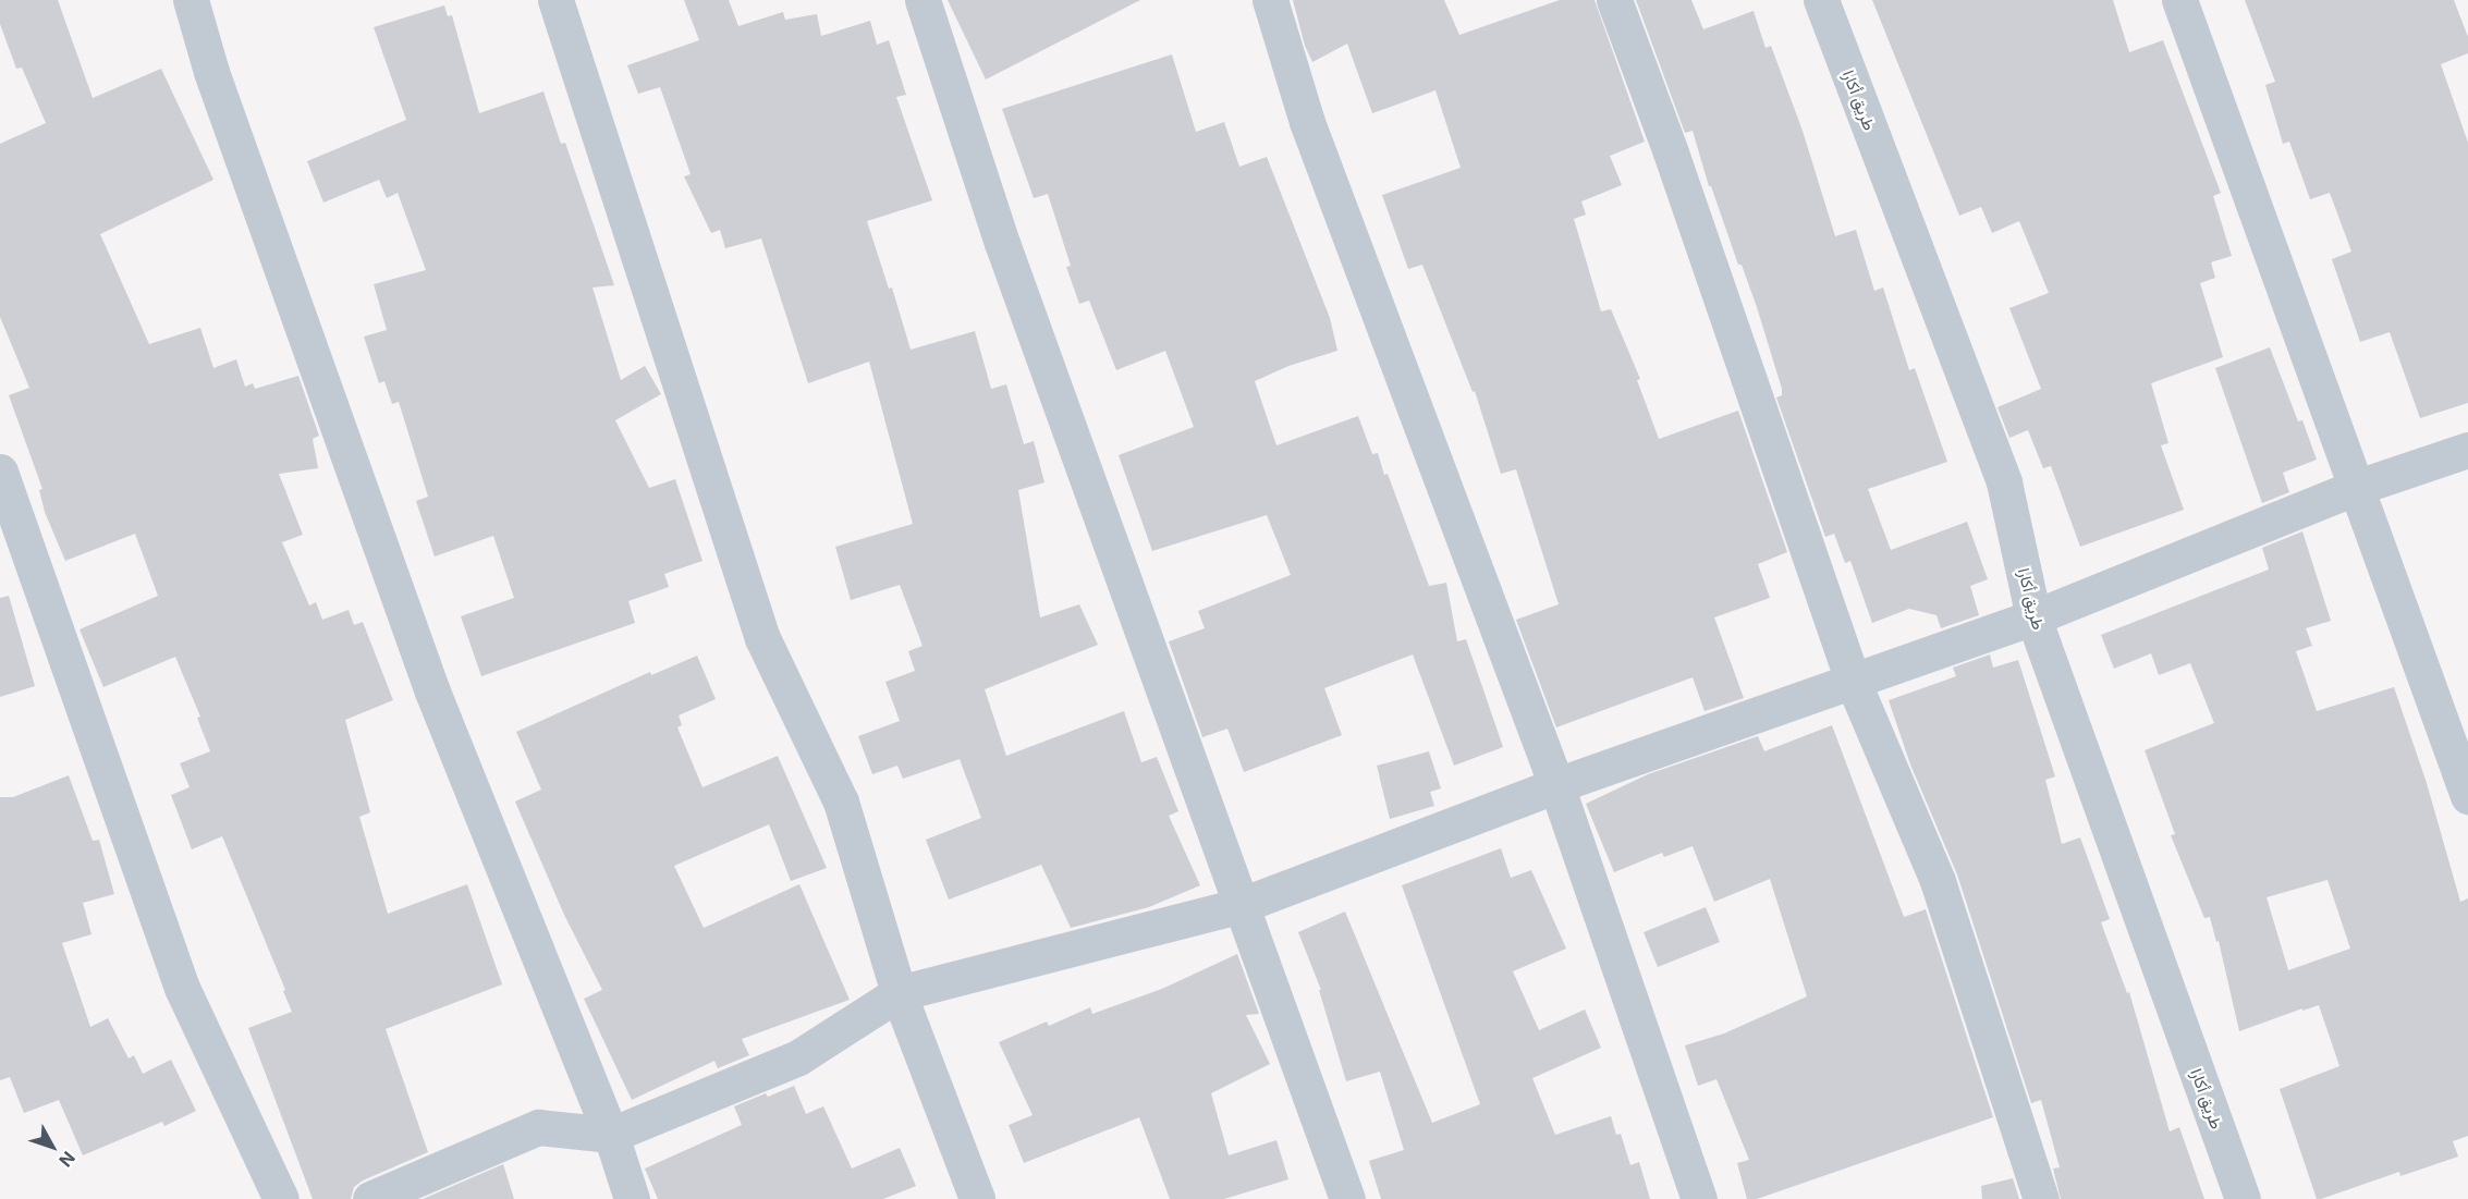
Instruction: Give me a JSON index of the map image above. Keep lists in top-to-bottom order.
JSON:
{
  "streets": {
    "street": ["طريق أكارا"]
  },
  "north": "bottom right"
}
